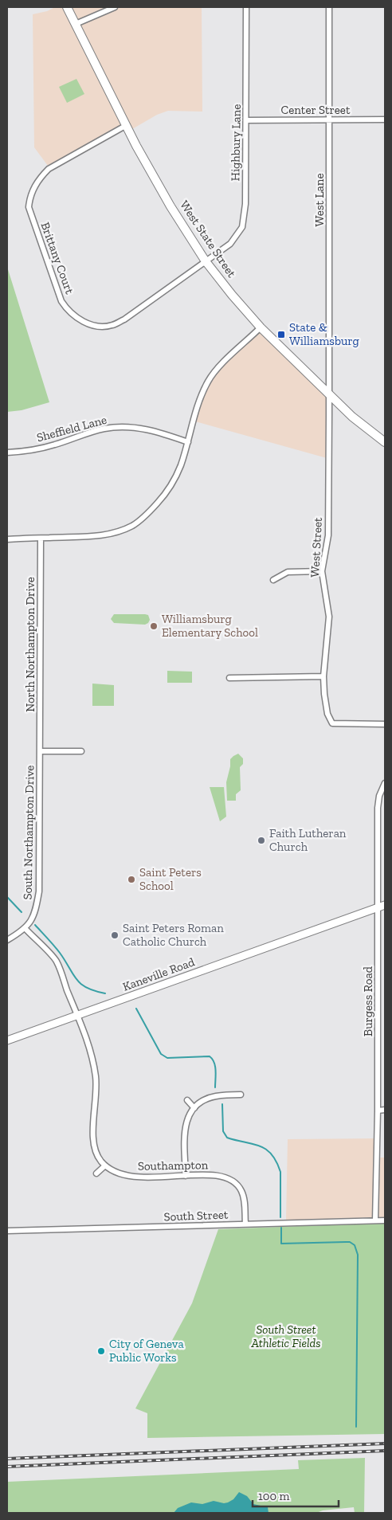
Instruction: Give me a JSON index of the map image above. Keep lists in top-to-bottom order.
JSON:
{
  "streets": {
    "main road": ["West State Street", "Kaneville Road"],
    "street": [
      "Center Street",
      "Highbury Lane",
      "West Lane",
      "Brittany Court",
      "Sheffield Lane",
      "West Street",
      "North Northampton Drive",
      "South Northampton Drive",
      "Burgess Road",
      "Southampton",
      "South Street"
    ]
  },
  "crossings": [
    ["Center Street", "Highbury Lane"],
    ["Center Street", "West Lane"],
    ["Highbury Lane", "West State Street"],
    ["Highbury Lane", "Brittany Court"],
    ["West Lane", "West State Street"],
    ["West Lane", "West Street"],
    ["West State Street", "Brittany Court"],
    ["West State Street", "West Street"],
    ["North Northampton Drive", "South Northampton Drive"],
    ["Kaneville Road", "Burgess Road"],
    ["Burgess Road", "South Street"],
    ["Southampton", "South Street"]
  ],
  "parks": ["South Street Athletic Fields"],
  "places": {
    "transit": ["State & Williamsburg"],
    "other": [
      "Williamsburg Elementary School",
      "Faith Lutheran Church",
      "Saint Peters School",
      "Saint Peters Roman Catholic Church",
      "City of Geneva Public Works"
    ]
  },
  "scale_bar": "100 m"
}
